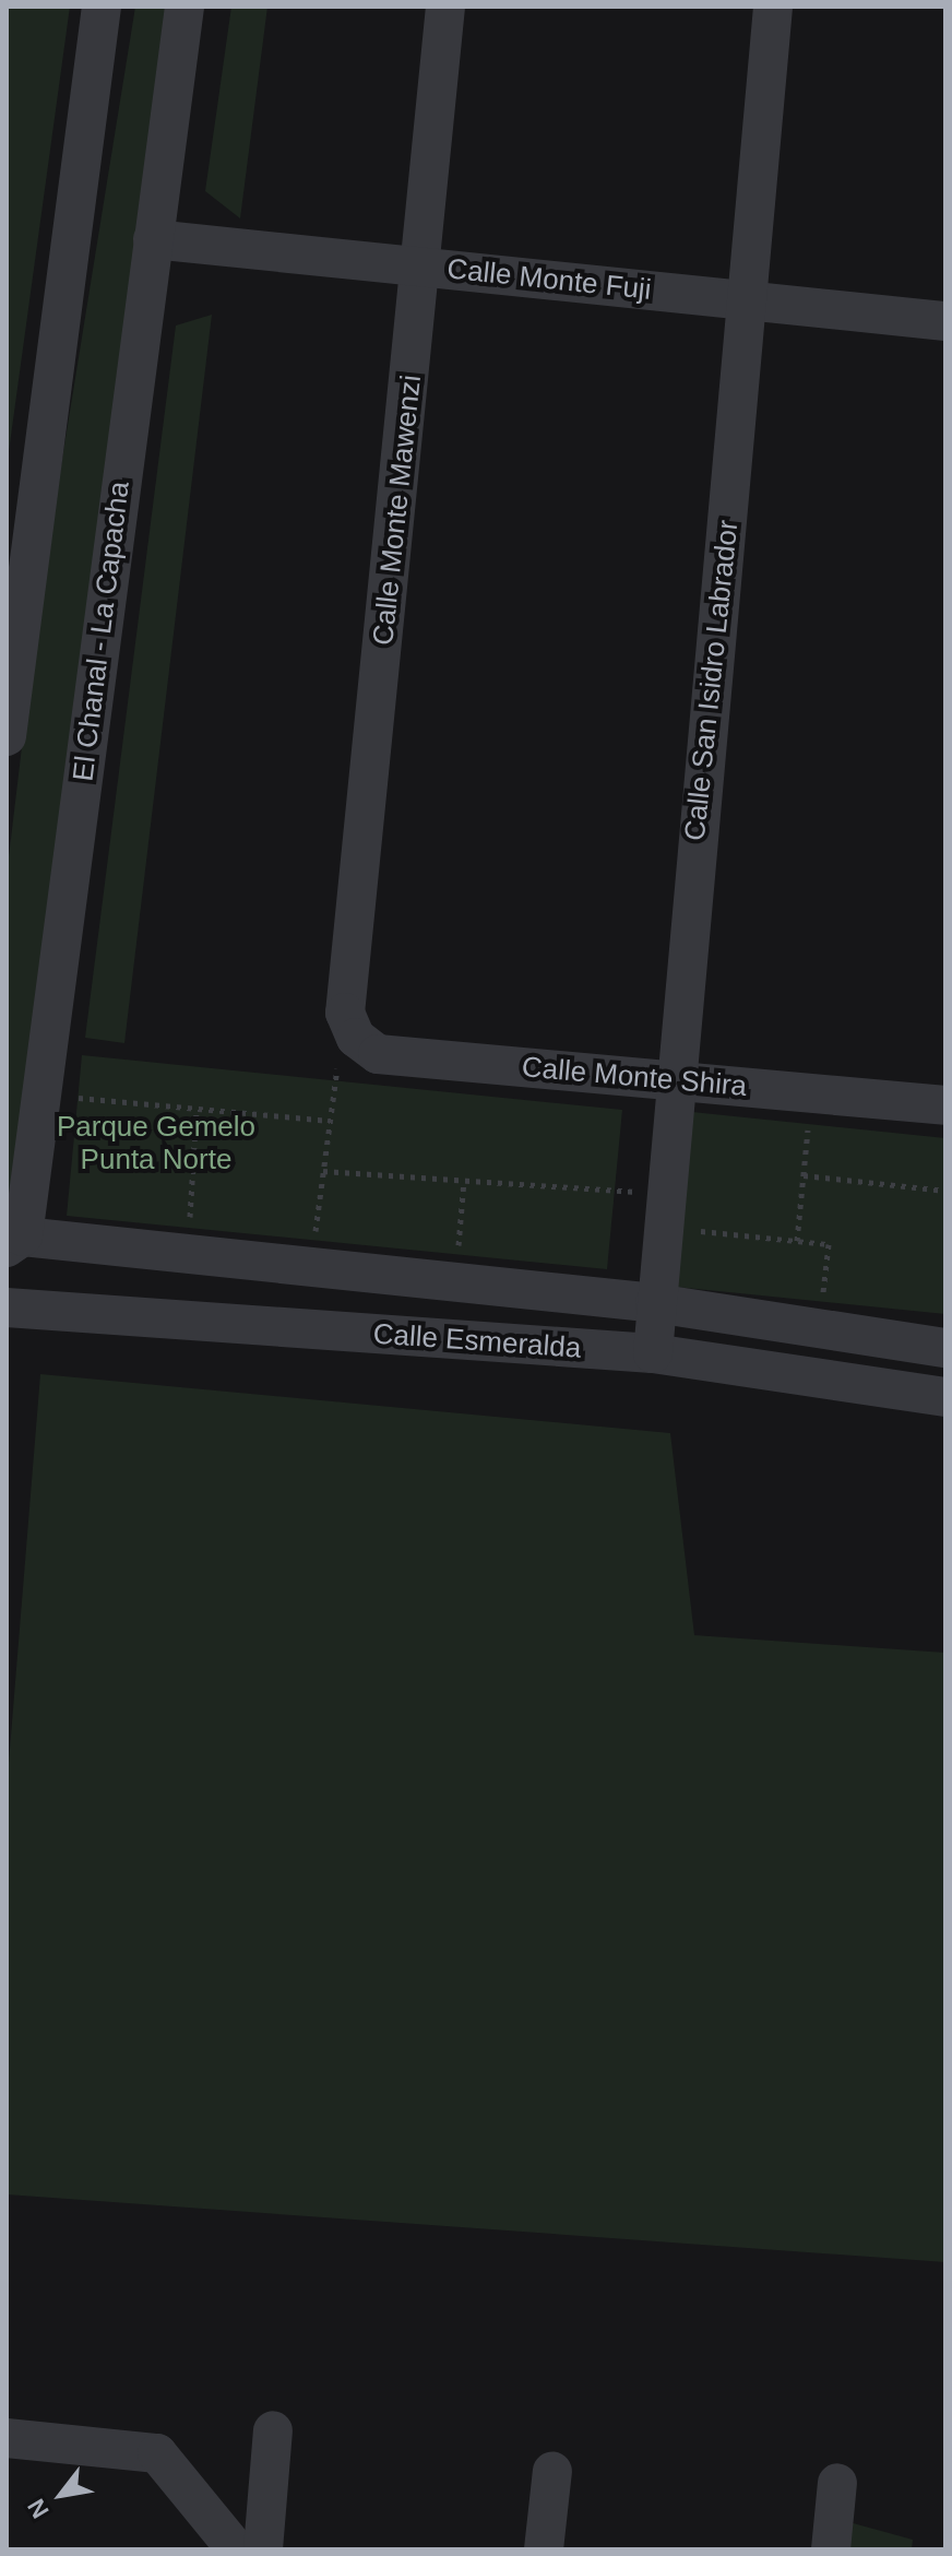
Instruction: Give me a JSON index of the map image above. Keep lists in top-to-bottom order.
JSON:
{
  "streets": {
    "street": [
      "Calle Monte Fuji",
      "Calle Monte Mawenzi",
      "El Chanal - La Capacha",
      "Calle San Isidro Labrador",
      "Calle Monte Shira",
      "Calle Esmeralda"
    ]
  },
  "crossings": [
    ["Calle Monte Fuji", "Calle Monte Mawenzi"],
    ["Calle Monte Fuji", "El Chanal - La Capacha"],
    ["Calle Monte Fuji", "Calle San Isidro Labrador"],
    ["Calle Monte Mawenzi", "Calle Monte Shira"],
    ["El Chanal - La Capacha", "Calle Esmeralda"],
    ["Calle San Isidro Labrador", "Calle Monte Shira"],
    ["Calle San Isidro Labrador", "Calle Esmeralda"]
  ],
  "parks": ["Parque Gemelo Punta Norte"],
  "north": "bottom left"
}
